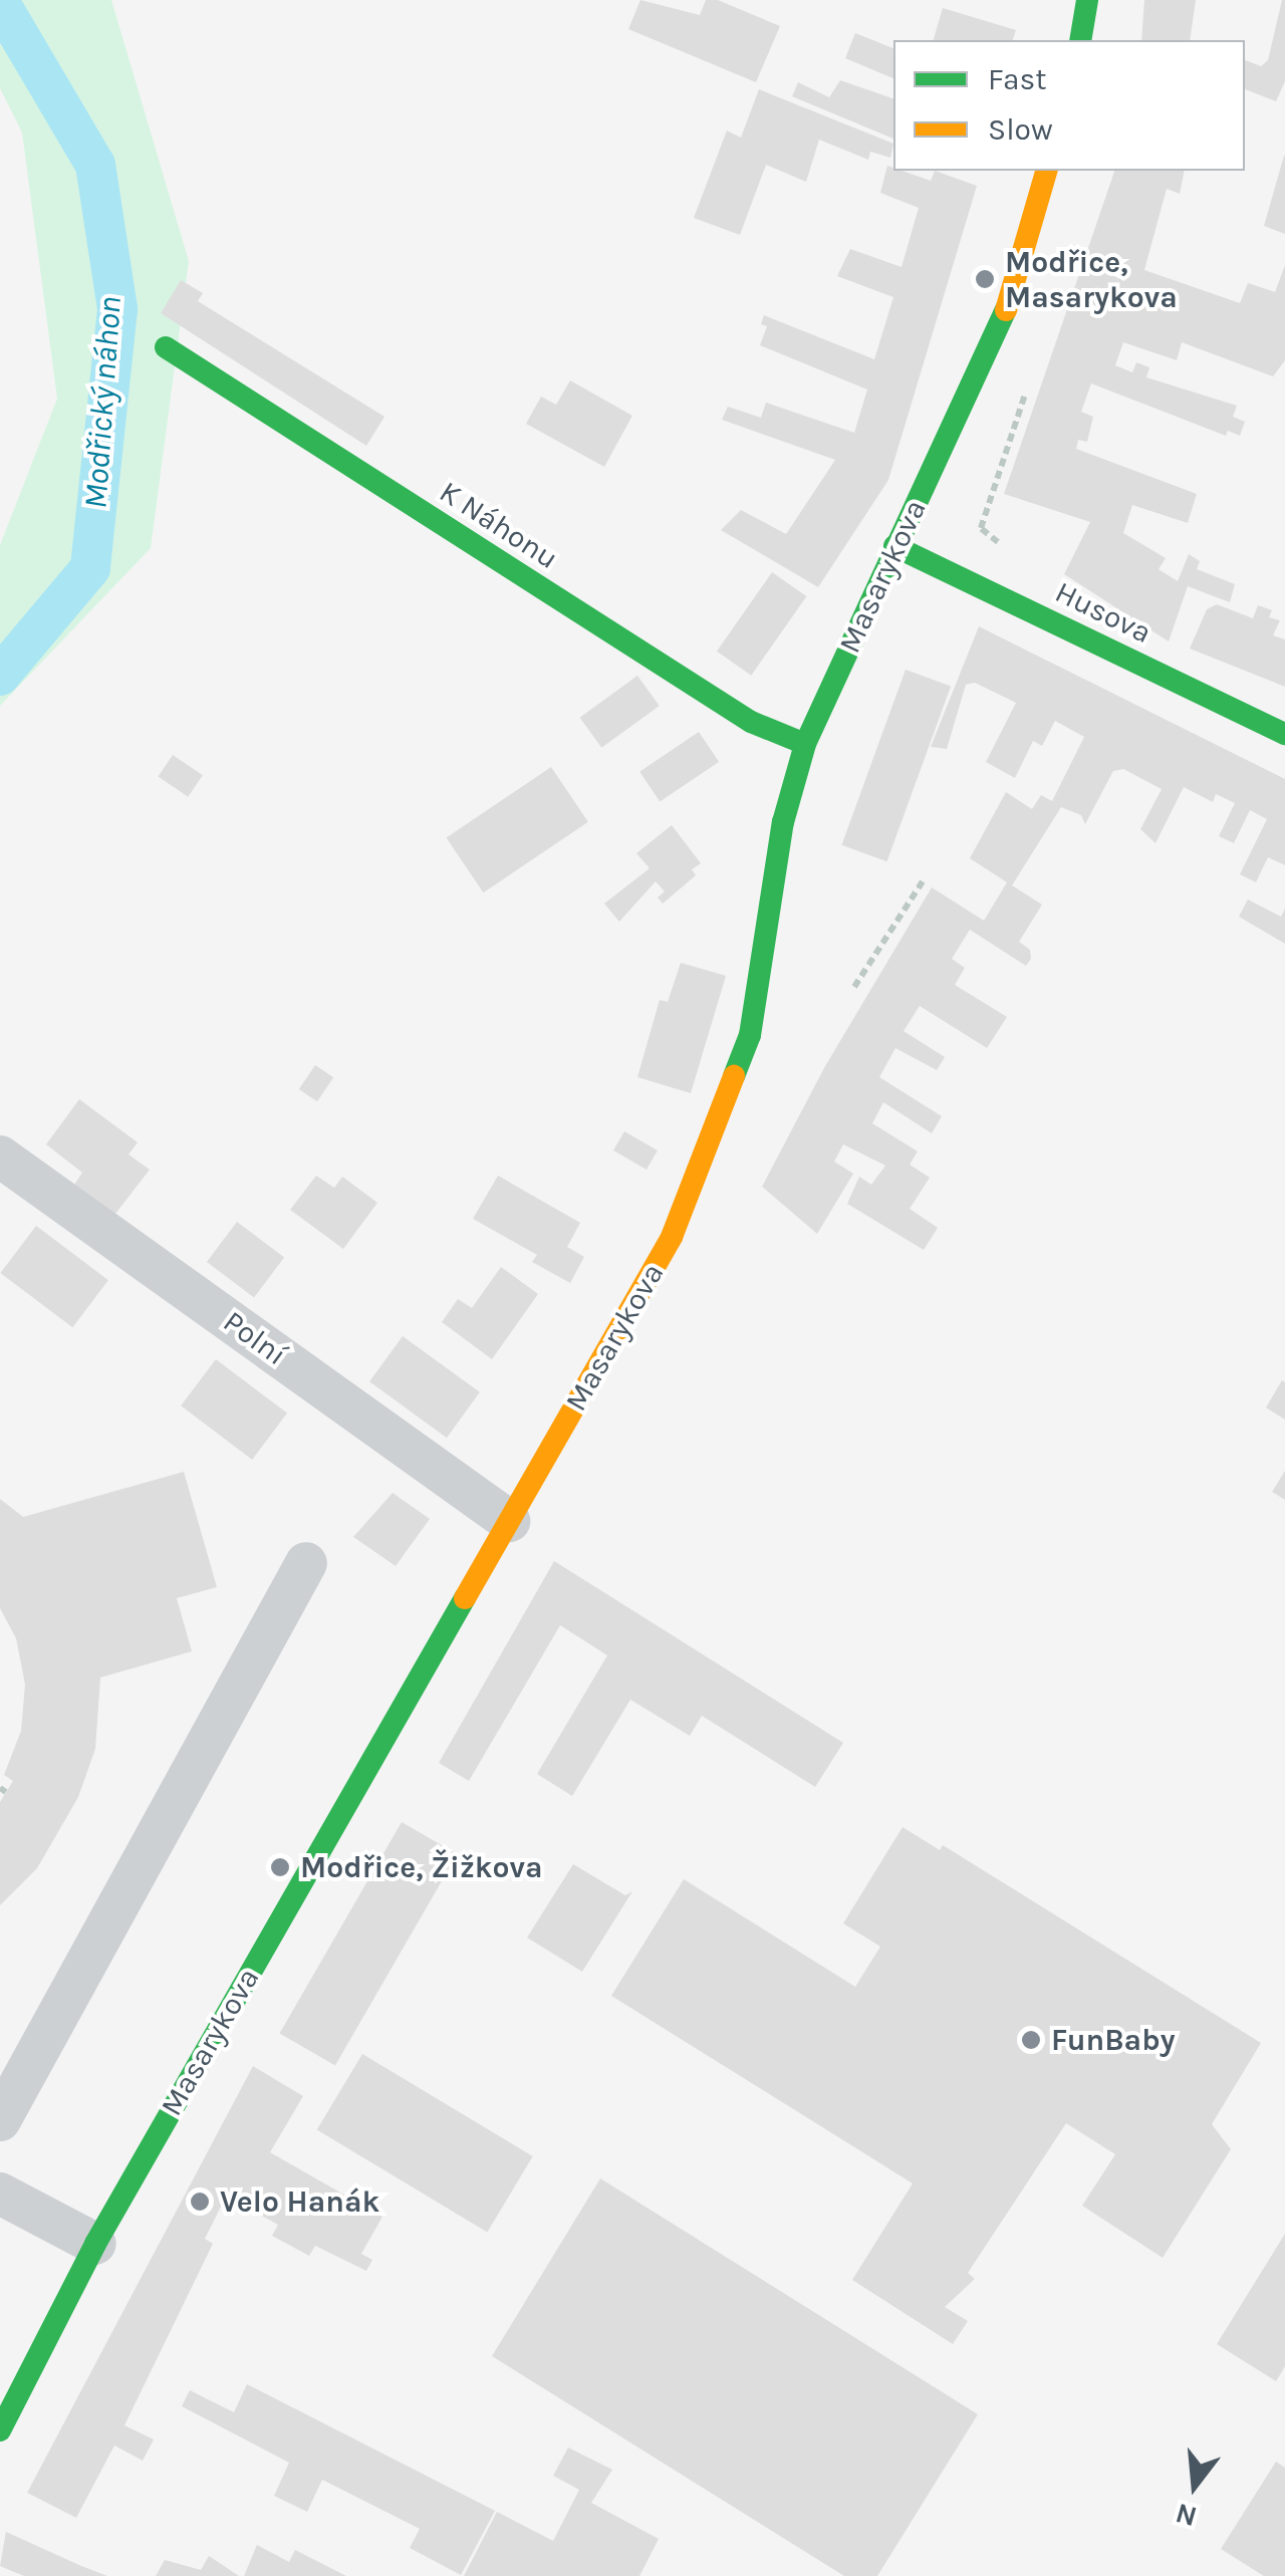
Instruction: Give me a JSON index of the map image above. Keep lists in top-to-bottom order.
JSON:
{
  "streets": {
    "street": [
      "K Náhonu",
      "Masarykova",
      "Husova",
      "Polní"
    ]
  },
  "crossings": [
    ["K Náhonu", "Masarykova"],
    ["Masarykova", "Husova"],
    ["Masarykova", "Polní"]
  ],
  "water": ["Modřický náhon"],
  "places": [
    "Modřice, Masarykova",
    "Modřice, Žižkova",
    "FunBaby",
    "Velo Hanák"
  ],
  "legend": ["Fast", "Slow"],
  "north": "bottom"
}
